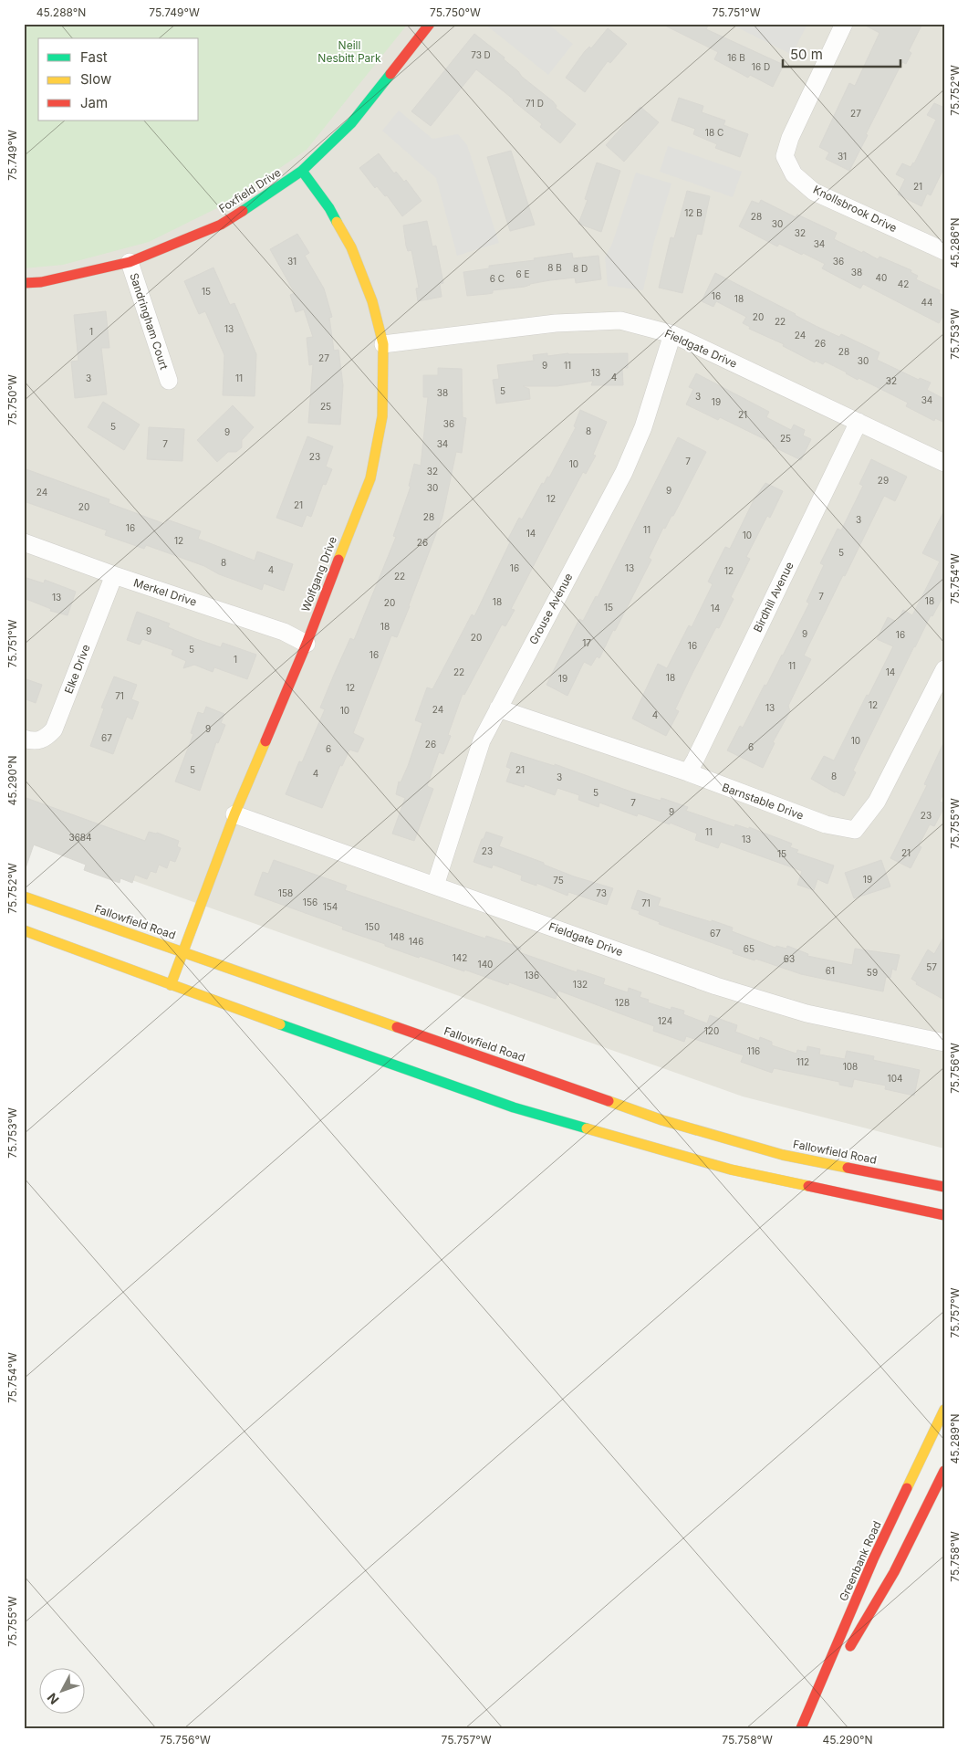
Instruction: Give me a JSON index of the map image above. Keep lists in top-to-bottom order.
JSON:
{
  "streets": {
    "main road": [
      "Foxfield Drive",
      "Wolfgang Drive",
      "Fallowfield Road",
      "Greenbank Road"
    ],
    "street": [
      "Knollsbrook Drive",
      "Sandringham Court",
      "Fieldgate Drive",
      "Merkel Drive",
      "Birdhill Avenue",
      "Grouse Avenue",
      "Elke Drive",
      "Barnstable Drive"
    ]
  },
  "crossings": [
    ["Foxfield Drive", "Sandringham Court"],
    ["Foxfield Drive", "Wolfgang Drive"],
    ["Fieldgate Drive", "Wolfgang Drive"],
    ["Fieldgate Drive", "Birdhill Avenue"],
    ["Fieldgate Drive", "Grouse Avenue"],
    ["Wolfgang Drive", "Merkel Drive"],
    ["Wolfgang Drive", "Fallowfield Road"],
    ["Merkel Drive", "Elke Drive"],
    ["Birdhill Avenue", "Barnstable Drive"],
    ["Grouse Avenue", "Barnstable Drive"]
  ],
  "parks": ["Neill Nesbitt Park"],
  "house_numbers": [
    "73 D",
    "16 B",
    "16 D",
    "71 D",
    "27",
    "18 C",
    "31",
    "21",
    "12 B",
    "28",
    "30",
    "32",
    "34",
    "31",
    "36",
    "8 B",
    "8 D",
    "38",
    "6 E",
    "40",
    "6 C",
    "42",
    "15",
    "16",
    "18",
    "44",
    "20",
    "22",
    "13",
    "1",
    "24",
    "26",
    "28",
    "27",
    "30",
    "9",
    "11",
    "13",
    "4",
    "3",
    "11",
    "32",
    "5",
    "38",
    "3",
    "34",
    "19",
    "25",
    "21",
    "36",
    "5",
    "8",
    "9",
    "25",
    "7",
    "34",
    "23",
    "7",
    "10",
    "32",
    "29",
    "30",
    "9",
    "24",
    "12",
    "21",
    "20",
    "28",
    "3",
    "16",
    "11",
    "14",
    "10",
    "12",
    "26",
    "5",
    "8",
    "16",
    "13",
    "4",
    "12",
    "22",
    "7",
    "13",
    "18",
    "18",
    "20",
    "15",
    "14",
    "18",
    "9",
    "9",
    "16",
    "20",
    "17",
    "16",
    "5",
    "16",
    "1",
    "11",
    "22",
    "14",
    "18",
    "19",
    "12",
    "71",
    "12",
    "13",
    "24",
    "10",
    "4",
    "9",
    "67",
    "10",
    "26",
    "6",
    "6",
    "5",
    "21",
    "4",
    "8",
    "3",
    "5",
    "7",
    "9",
    "23",
    "11",
    "3684",
    "13",
    "23",
    "21",
    "15",
    "19",
    "75",
    "158",
    "73",
    "156",
    "71",
    "154",
    "150",
    "67",
    "148",
    "146",
    "65",
    "142",
    "63",
    "140",
    "57",
    "61",
    "59",
    "136",
    "132",
    "128",
    "124",
    "120",
    "116",
    "112",
    "108",
    "104"
  ],
  "legend": ["Fast", "Slow", "Jam"],
  "scale_bar": "50 m",
  "north": "bottom left",
  "coordinates": [
    "45.288°N",
    "75.749°W",
    "75.750°W",
    "75.751°W",
    "75.752°W",
    "45.286°N",
    "75.753°W",
    "75.754°W",
    "45.290°N",
    "75.755°W",
    "75.756°W",
    "75.757°W",
    "45.289°N",
    "75.758°W"
  ]
}
